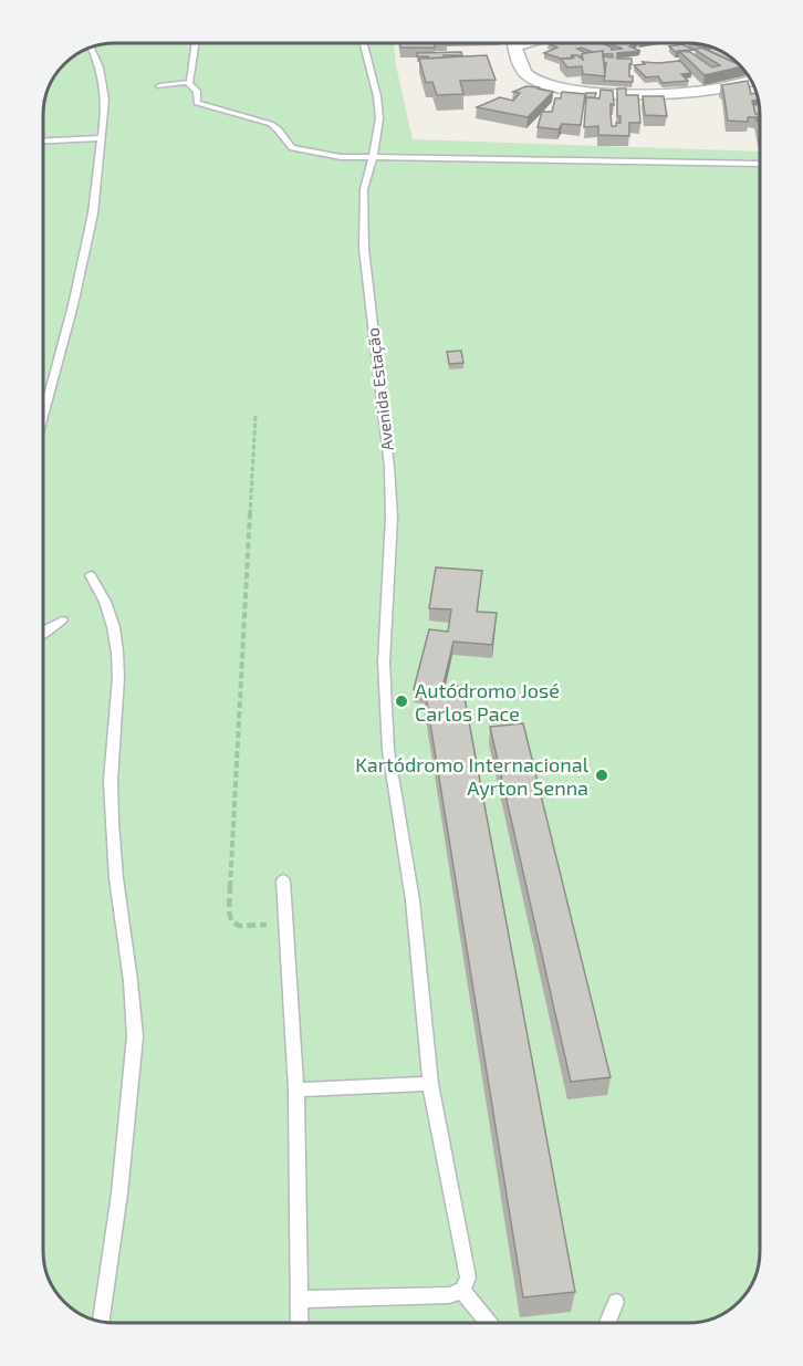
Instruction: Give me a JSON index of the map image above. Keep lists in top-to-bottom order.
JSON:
{
  "streets": {
    "lane": ["Avenida Estação"]
  },
  "places": ["Autódromo José Carlos Pace", "Kartódromo Internacional Ayrton Senna"]
}
